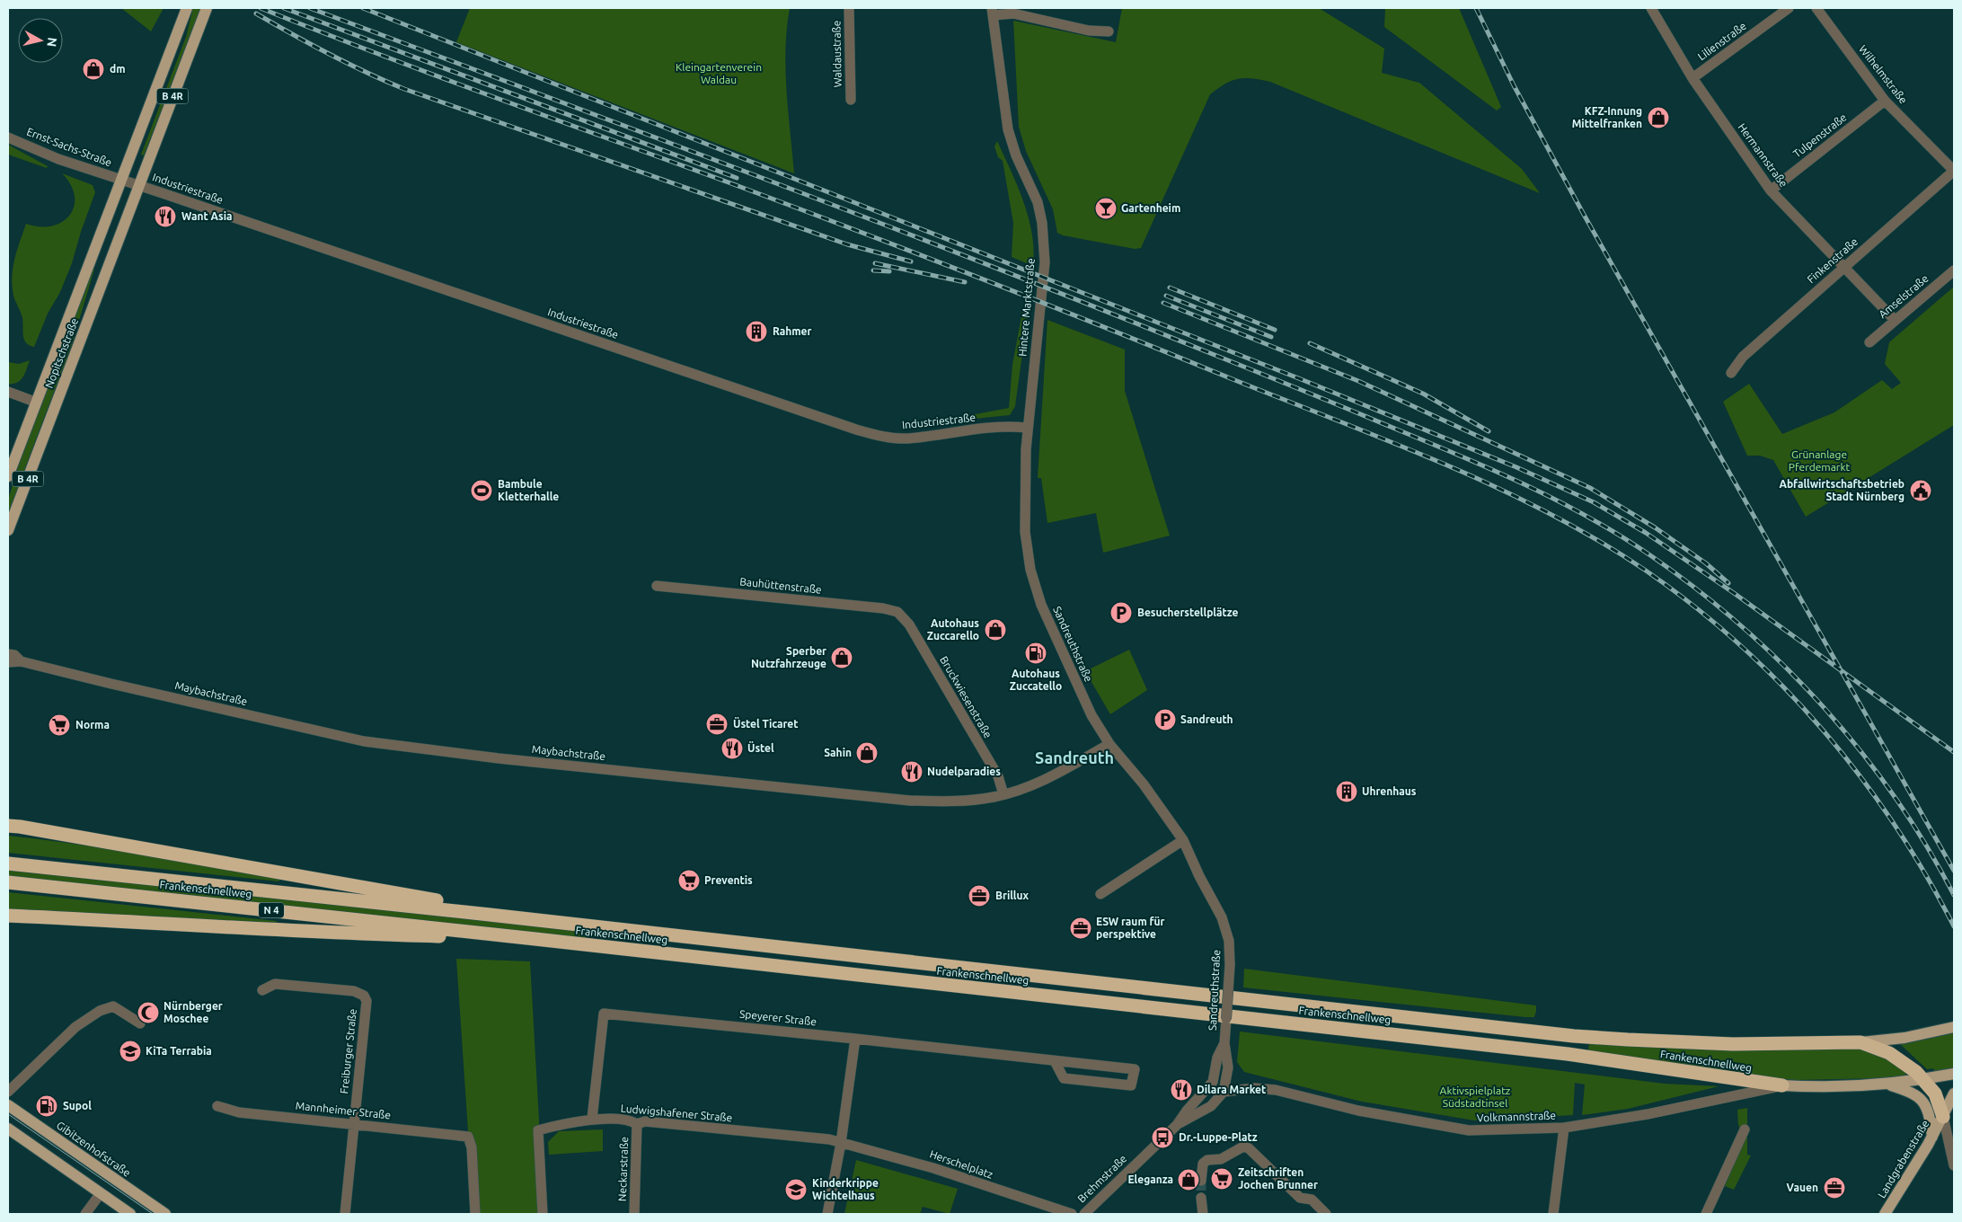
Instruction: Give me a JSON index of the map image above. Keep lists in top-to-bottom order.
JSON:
{
  "streets": {
    "highway": ["Frankenschnellweg", "N 4"],
    "main road": [
      "B 4R",
      "Nopitschstraße",
      "Gibitzenhofstraße",
      "Landgrabenstraße"
    ],
    "street": [
      "Lilienstraße",
      "Waldaustraße",
      "Wilhelmstraße",
      "Tulpenstraße",
      "Ernst-Sachs-Straße",
      "Hermannstraße",
      "Industriestraße",
      "Finkenstraße",
      "Amselstraße",
      "Hintere Marktstraße",
      "Bauhüttenstraße",
      "Sandreuthstraße",
      "Maybachstraße",
      "Bruckwiesenstraße",
      "Speyerer Straße",
      "Freiburger Straße",
      "Mannheimer Straße",
      "Ludwigshafener Straße",
      "Volkmannstraße",
      "Herschelplatz",
      "Neckarstraße",
      "Brehmstraße"
    ]
  },
  "crossings": [
    ["Lilienstraße", "Hermannstraße"],
    ["Wilhelmstraße", "Tulpenstraße"],
    ["Wilhelmstraße", "Finkenstraße"],
    ["Tulpenstraße", "Hermannstraße"],
    ["Ernst-Sachs-Straße", "Nopitschstraße"],
    ["Hermannstraße", "Finkenstraße"],
    ["Hermannstraße", "Amselstraße"],
    ["Industriestraße", "Hintere Marktstraße"],
    ["Industriestraße", "Nopitschstraße"],
    ["Industriestraße", "Sandreuthstraße"],
    ["Hintere Marktstraße", "Sandreuthstraße"],
    ["Bauhüttenstraße", "Bruckwiesenstraße"],
    ["Sandreuthstraße", "Maybachstraße"],
    ["Sandreuthstraße", "Volkmannstraße"],
    ["Maybachstraße", "Bruckwiesenstraße"],
    ["Frankenschnellweg", "Volkmannstraße"],
    ["Speyerer Straße", "Ludwigshafener Straße"],
    ["Freiburger Straße", "Mannheimer Straße"],
    ["Ludwigshafener Straße", "Herschelplatz"],
    ["Ludwigshafener Straße", "Neckarstraße"]
  ],
  "districts": ["Sandreuth"],
  "parks": ["Kleingartenverein Waldau", "Grünanlage Pferdemarkt", "Aktivspielplatz Südstadtinsel"],
  "places": {
    "shop": [
      "dm",
      "KFZ-Innung Mittelfranken",
      "Autohaus Zuccarello",
      "Sperber Nutzfahrzeuge",
      "Sahin",
      "Eleganza"
    ],
    "bar": ["Gartenheim"],
    "restaurant": [
      "Want Asia",
      "Üstel",
      "Nudelparadies",
      "Dilara Market"
    ],
    "building": ["Rahmer", "Uhrenhaus"],
    "sports": ["Bambule Kletterhalle"],
    "public building": ["Abfallwirtschaftsbetrieb Stadt Nürnberg"],
    "parking": ["Besucherstellplätze", "Sandreuth"],
    "fuel station": ["Autohaus Zuccatello", "Supol"],
    "office": [
      "Üstel Ticaret",
      "Brillux",
      "ESW raum für perspektive",
      "Vauen"
    ],
    "supermarket": ["Norma", "Preventis", "Zeitschriften Jochen Brunner"],
    "mosque": ["Nürnberger Moschee"],
    "school or university": ["KiTa Terrabia", "Kinderkrippe Wichtelhaus"],
    "bus stop": ["Dr.-Luppe-Platz"]
  },
  "north": "right"
}
